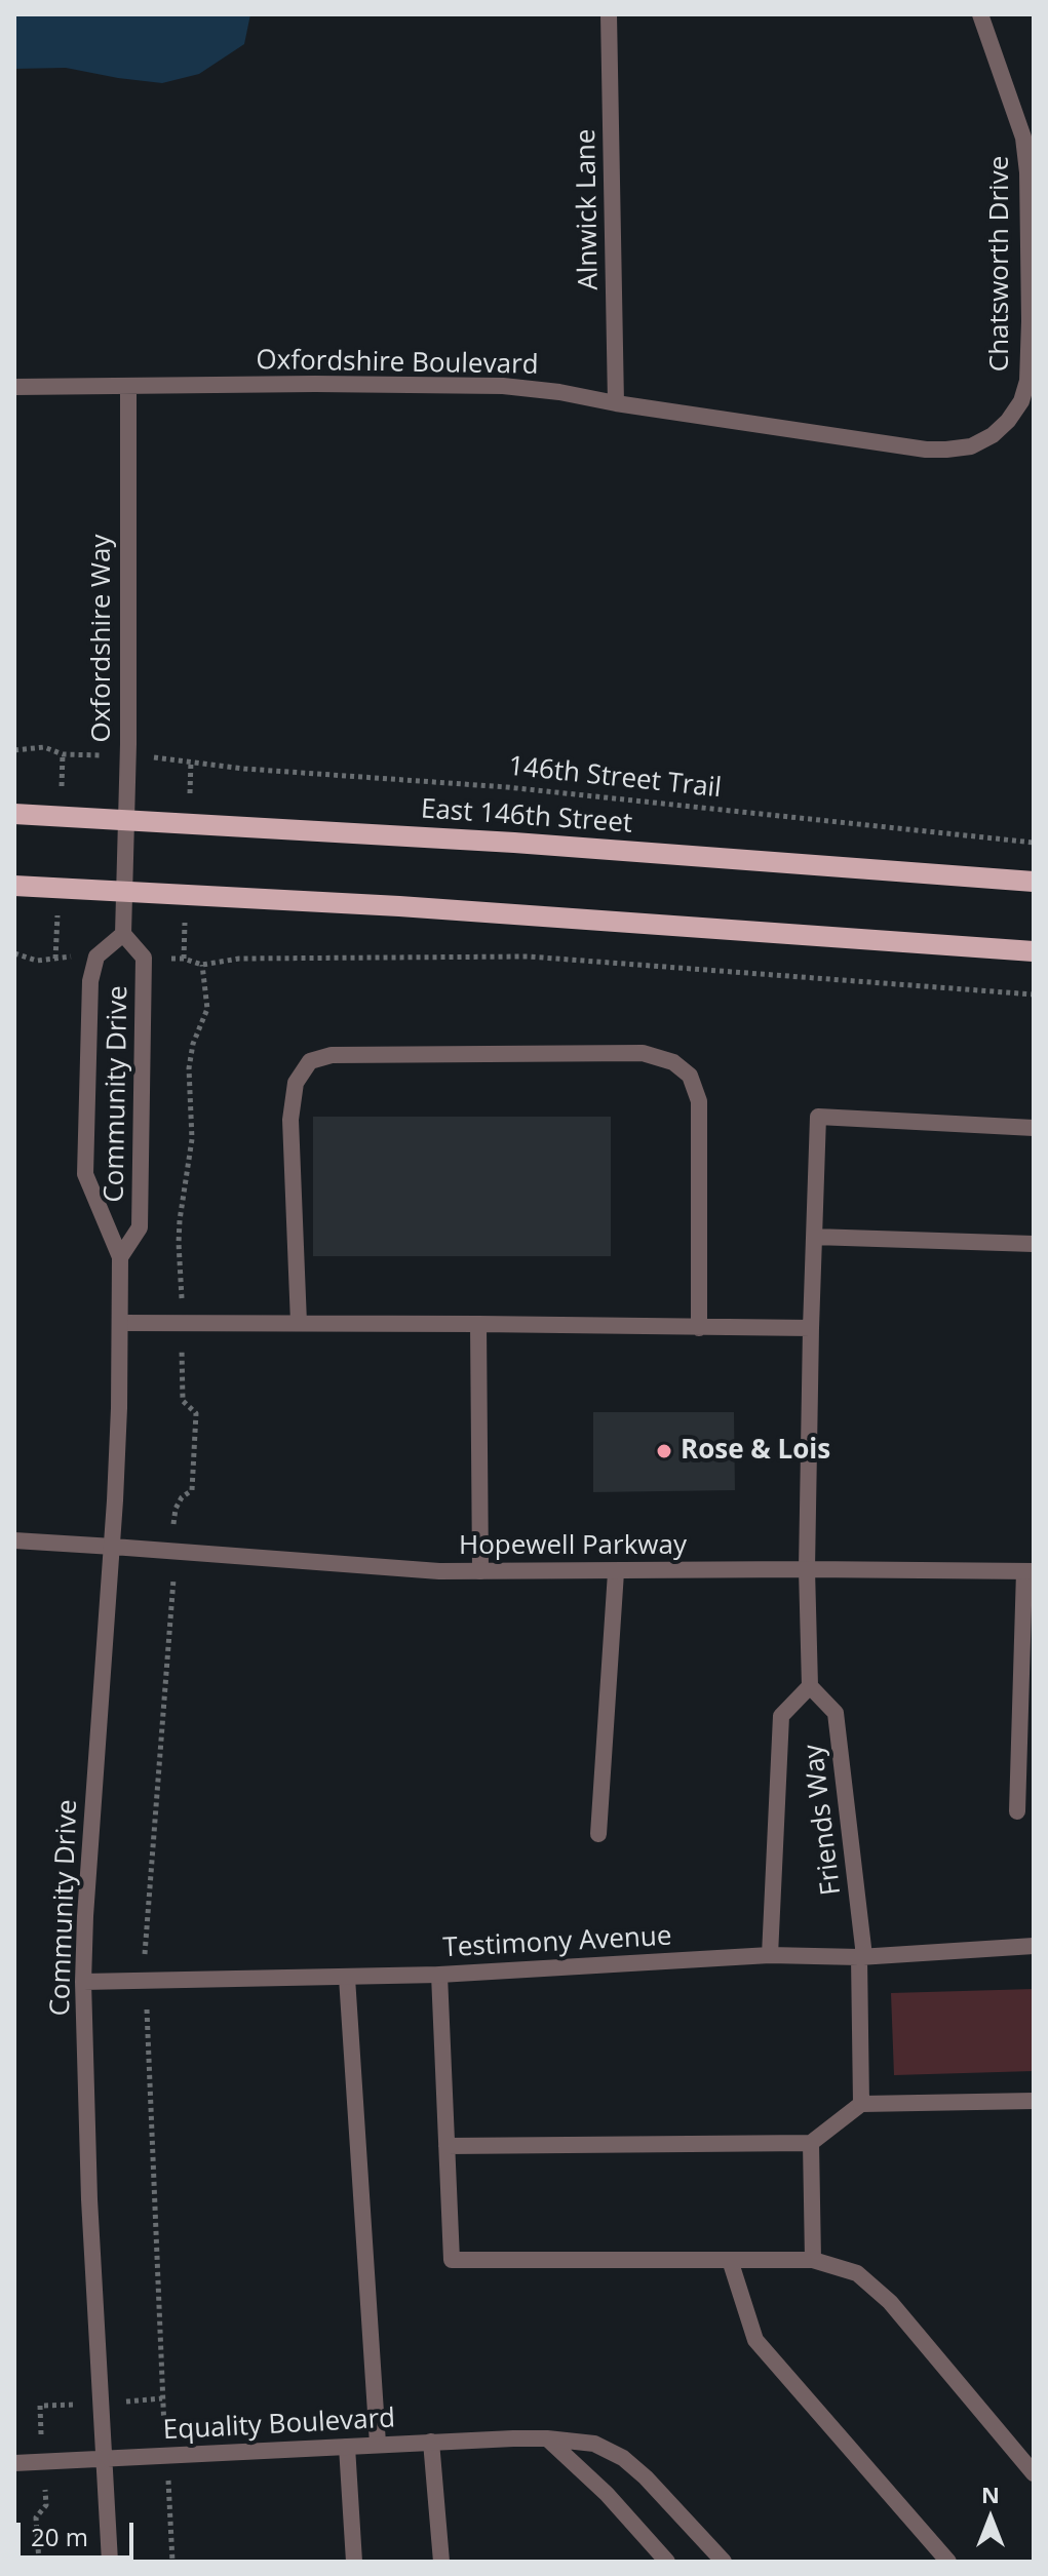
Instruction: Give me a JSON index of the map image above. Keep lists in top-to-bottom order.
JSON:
{
  "streets": {
    "main road": ["East 146th Street"],
    "street": [
      "Alnwick Lane",
      "Chatsworth Drive",
      "Oxfordshire Boulevard",
      "Oxfordshire Way",
      "Community Drive",
      "Hopewell Parkway",
      "Friends Way",
      "Testimony Avenue",
      "Equality Boulevard"
    ],
    "path": ["146th Street Trail"]
  },
  "crossings": [
    ["Alnwick Lane", "Oxfordshire Boulevard"],
    ["Chatsworth Drive", "Oxfordshire Boulevard"],
    ["Oxfordshire Boulevard", "Oxfordshire Way"],
    ["Oxfordshire Way", "East 146th Street"],
    ["146th Street Trail", "East 146th Street"],
    ["Community Drive", "Hopewell Parkway"],
    ["Community Drive", "Testimony Avenue"],
    ["Community Drive", "Equality Boulevard"],
    ["Friends Way", "Testimony Avenue"]
  ],
  "places": ["Rose & Lois"],
  "scale_bar": "20 m",
  "north": "top"
}
